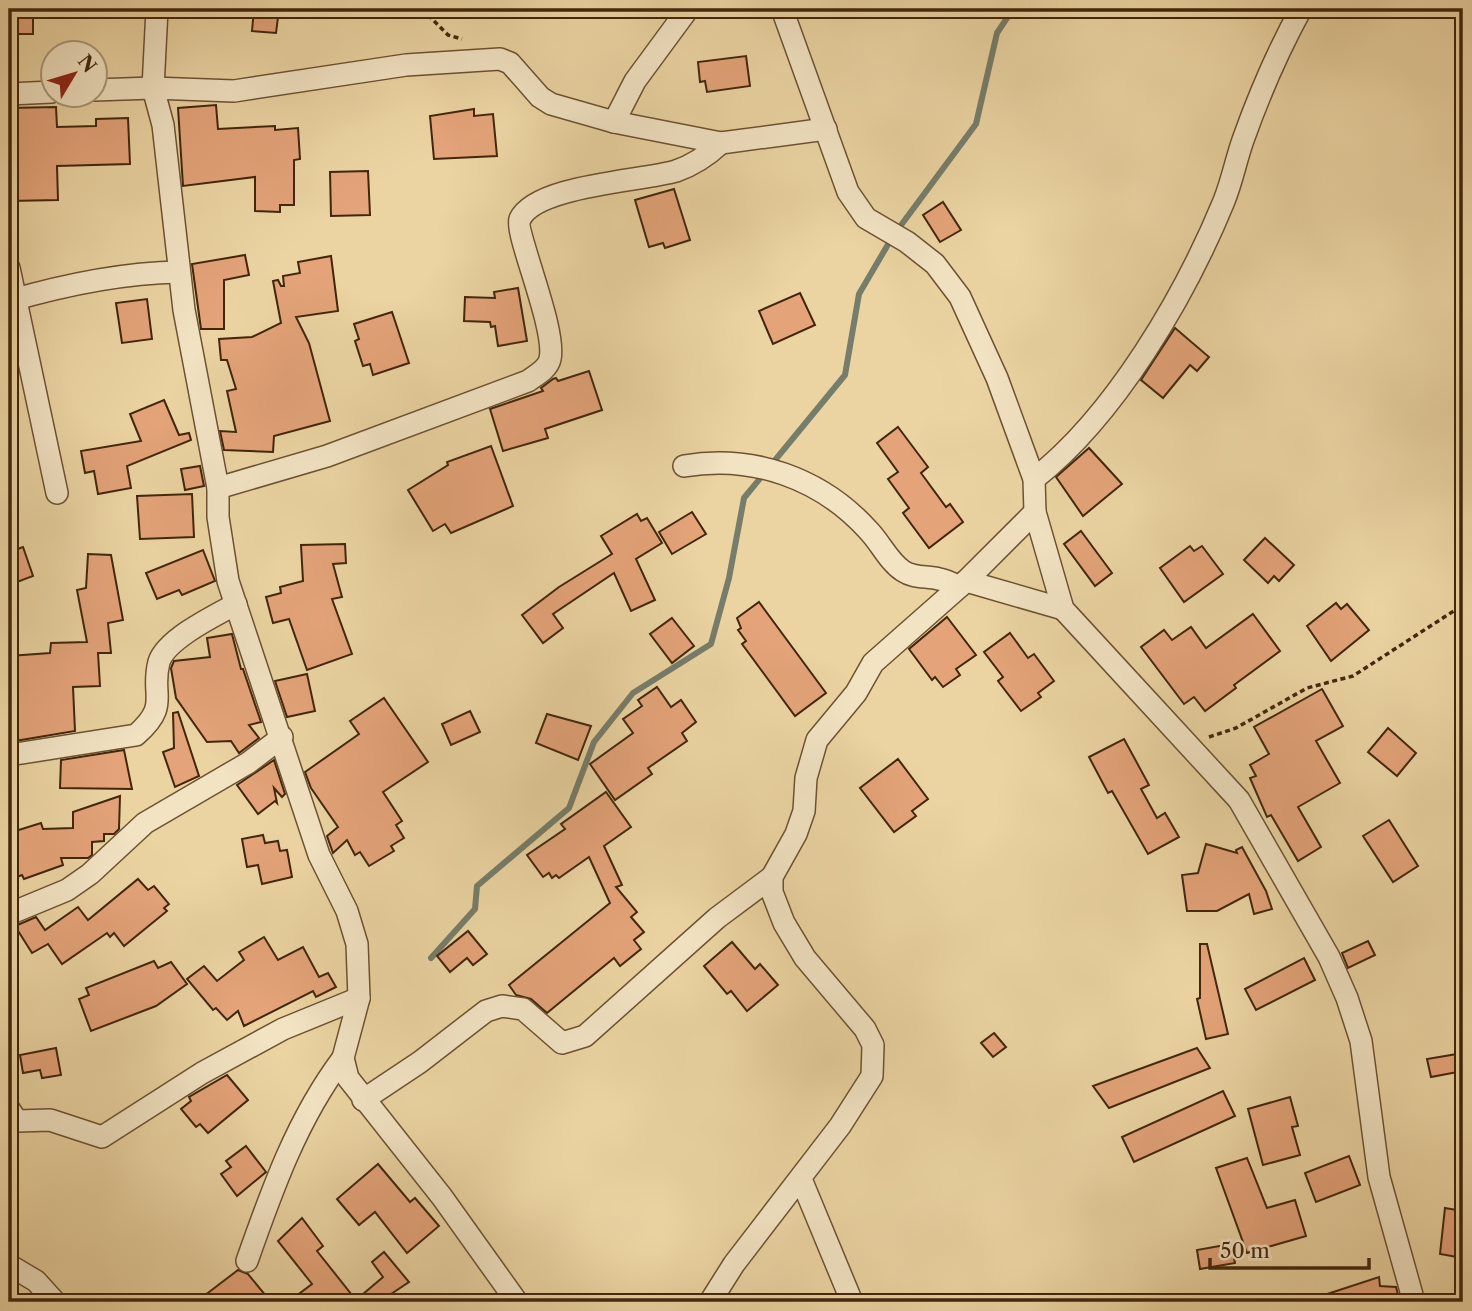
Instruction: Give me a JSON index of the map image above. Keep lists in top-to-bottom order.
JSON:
{
  "scale_bar": "50 m",
  "north": "top right"
}
